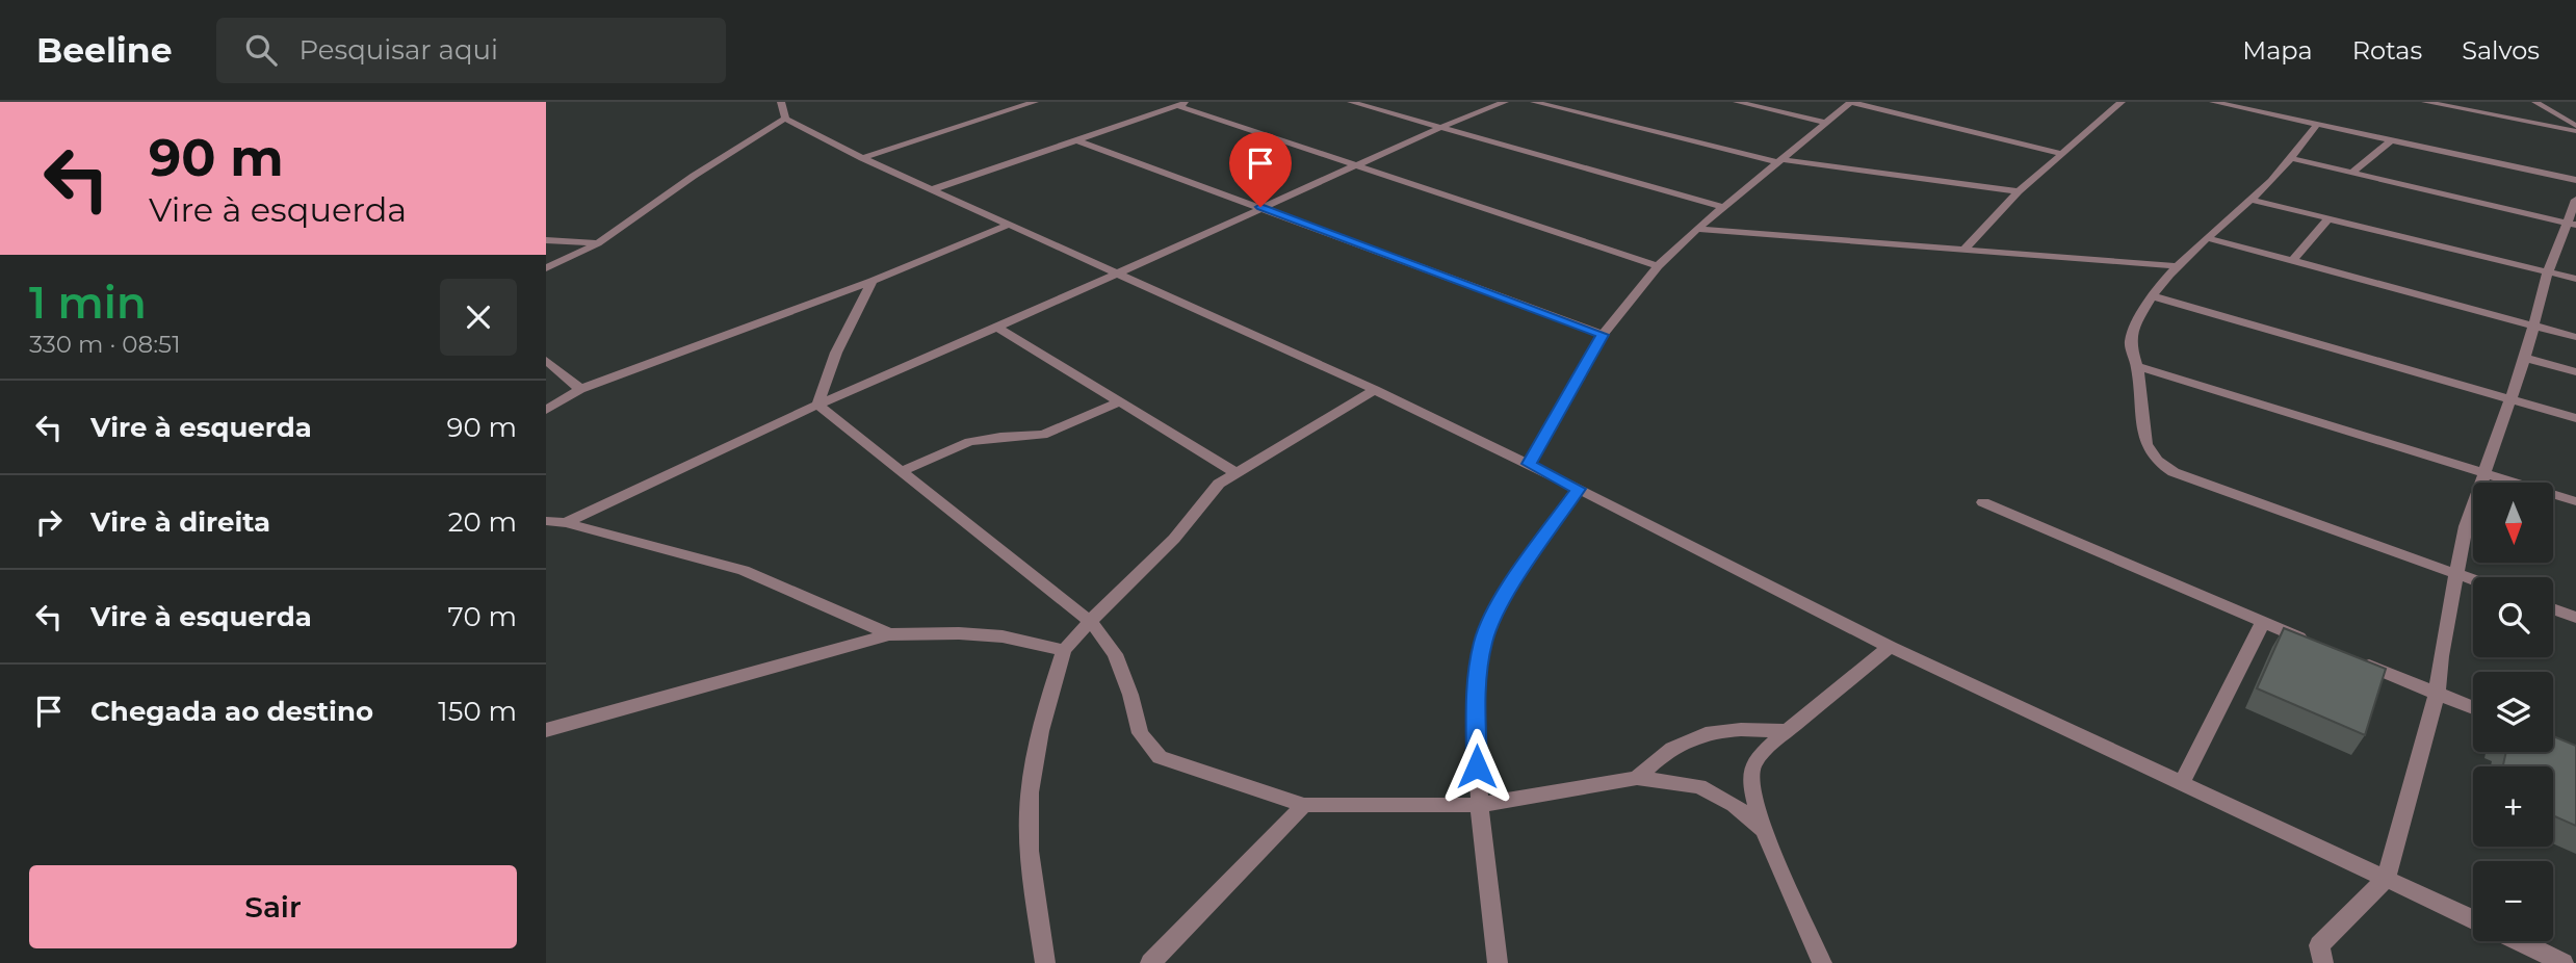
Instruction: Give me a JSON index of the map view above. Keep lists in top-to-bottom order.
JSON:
{
  "north": "bottom",
  "page": {
    "header": "Beeline",
    "search": "Pesquisar aqui",
    "nav": ["Mapa", "Rotas", "Salvos"],
    "turn": ["90 m", "Vire à esquerda"],
    "heading": ["1 min", "330 m · 08:51"],
    "list": [
      {
        "name": "Vire à esquerda",
        "value": "90 m"
      },
      {
        "name": "Vire à direita",
        "value": "20 m"
      },
      {
        "name": "Vire à esquerda",
        "value": "70 m"
      },
      {
        "name": "Chegada ao destino",
        "value": "150 m"
      }
    ],
    "map_buttons": ["+", "−"],
    "buttons": "Sair"
  }
}
